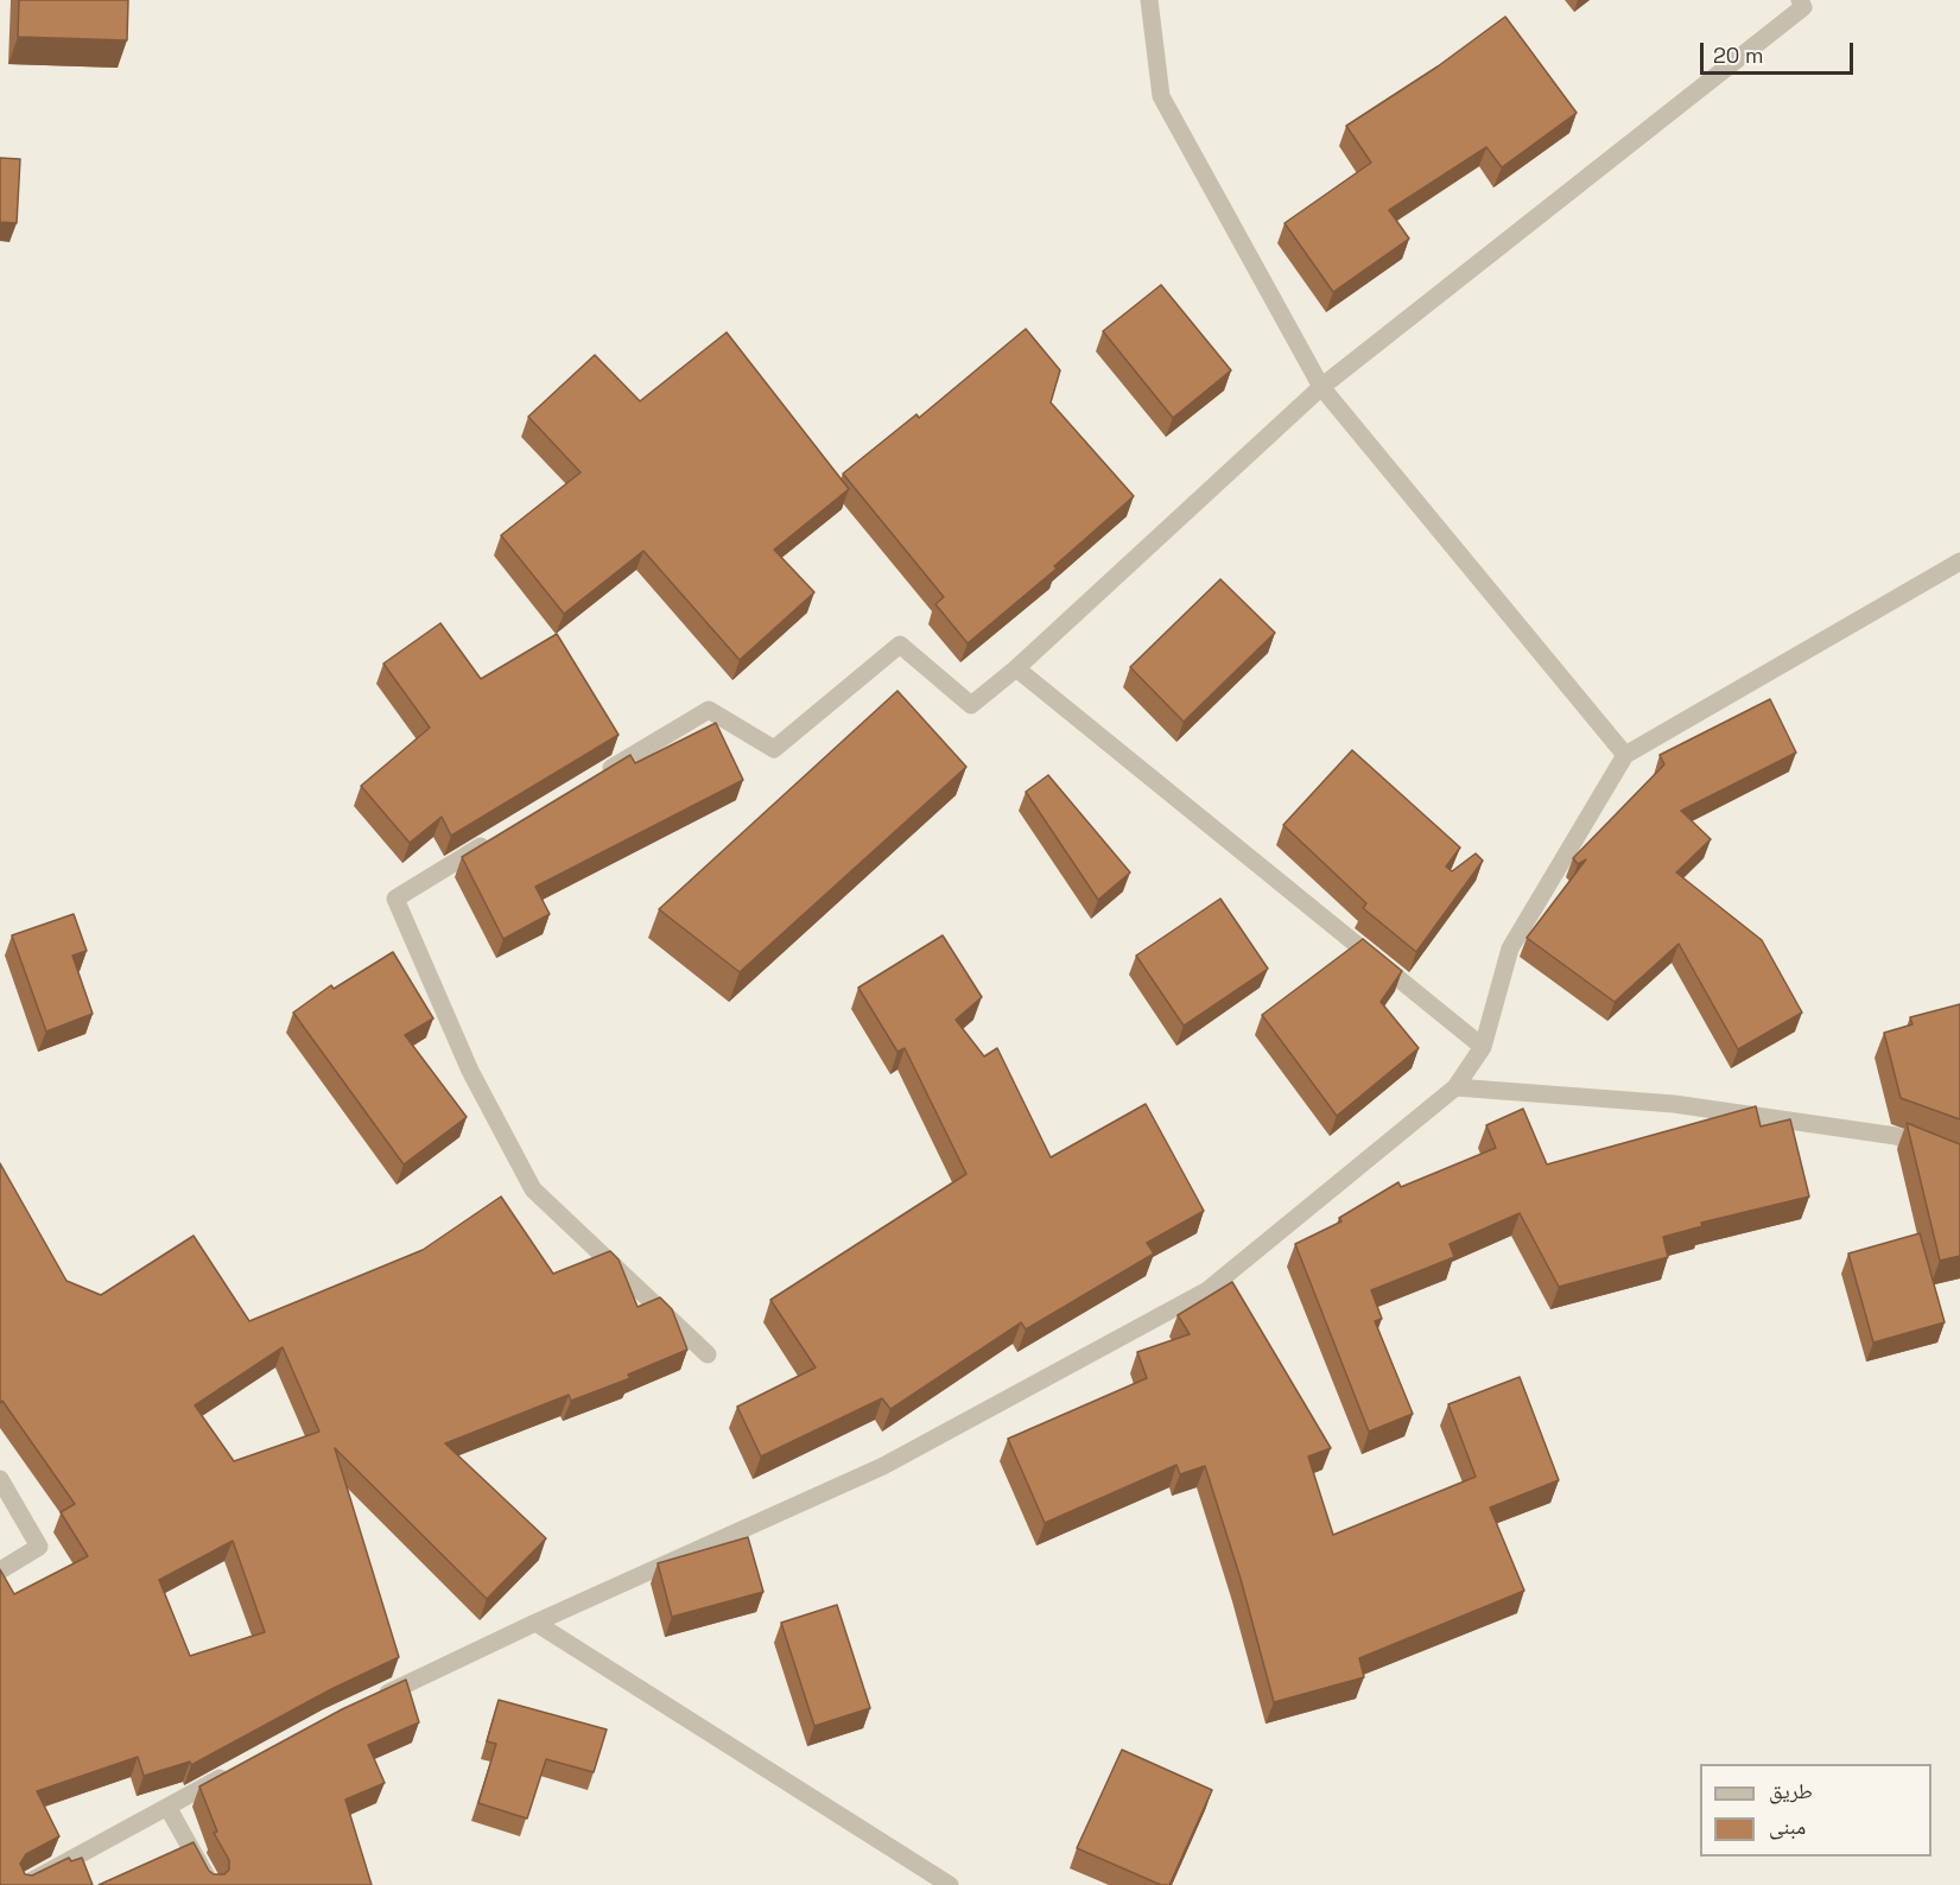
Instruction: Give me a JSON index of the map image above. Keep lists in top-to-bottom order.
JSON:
{
  "legend": ["طريق", "مبنى"],
  "scale_bar": "20 m"
}
